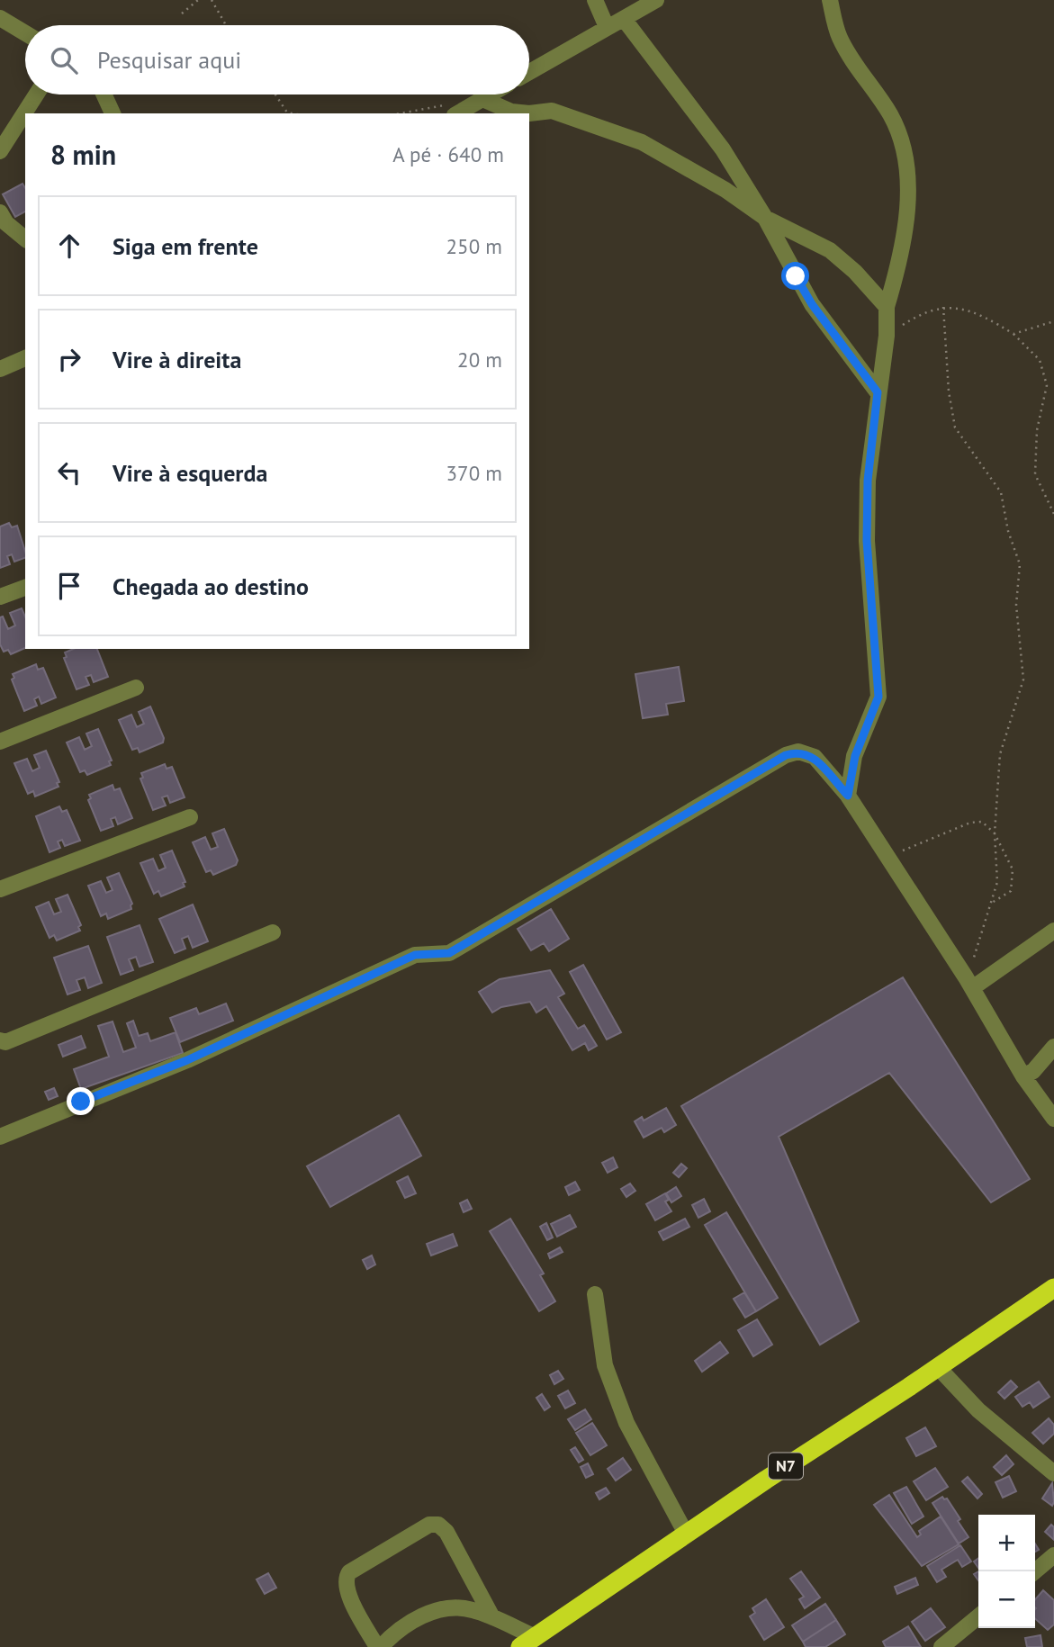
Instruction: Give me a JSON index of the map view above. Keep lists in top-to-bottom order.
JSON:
{
  "streets": {
    "highway": ["N7"]
  },
  "page": {
    "search": "Pesquisar aqui",
    "heading": ["8 min", "A pé · 640 m"],
    "list": [
      ["Siga em frente", "250 m"],
      ["Vire à direita", "20 m"],
      ["Vire à esquerda", "370 m"],
      "Chegada ao destino"
    ],
    "map_buttons": ["+", "−"]
  }
}
